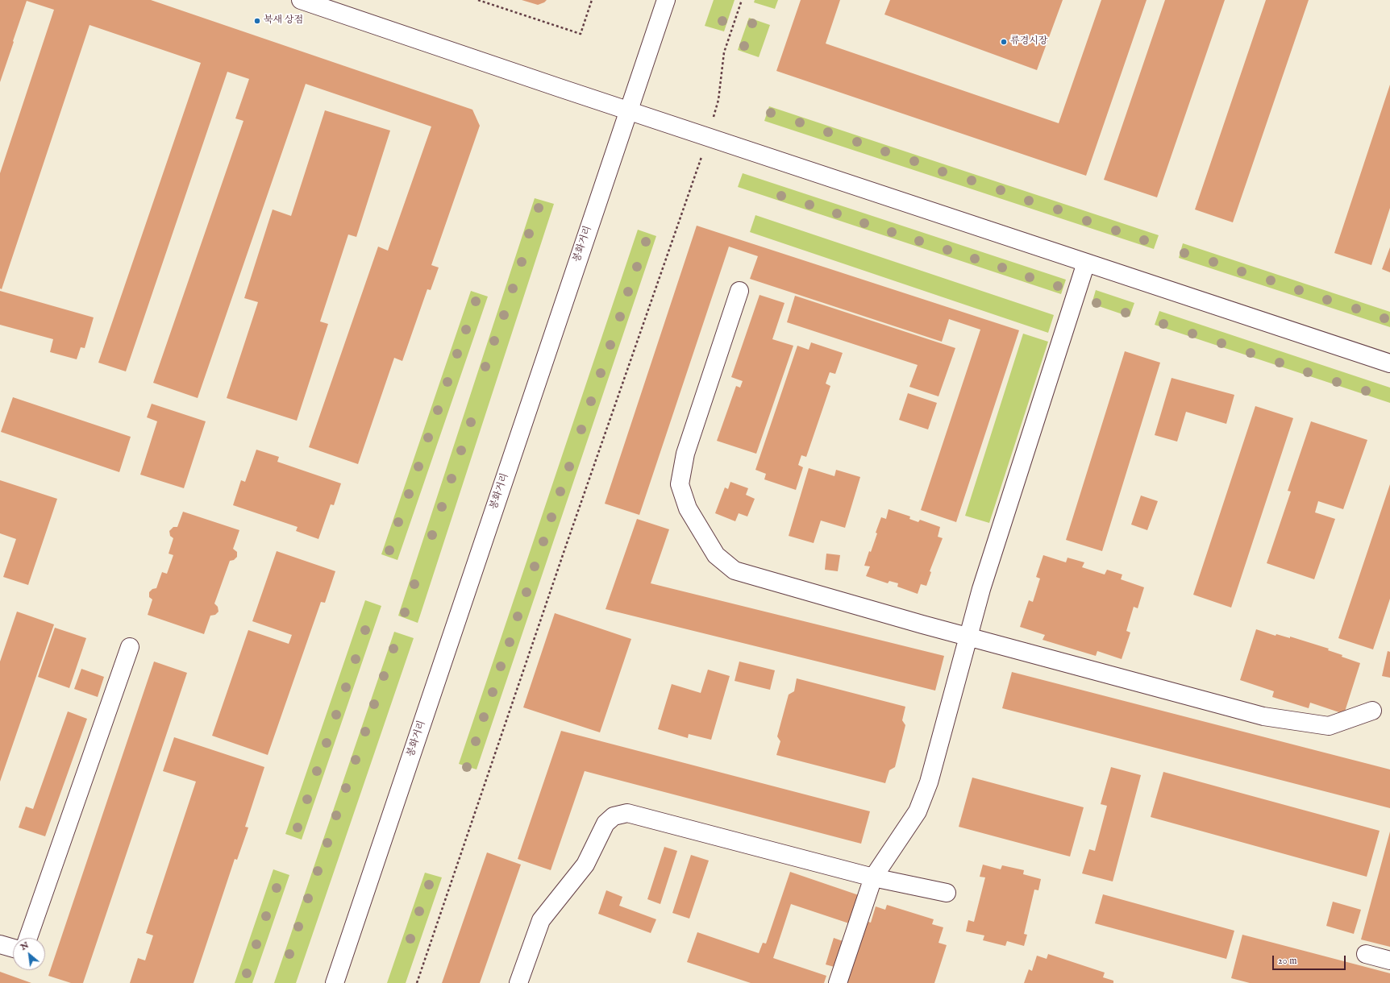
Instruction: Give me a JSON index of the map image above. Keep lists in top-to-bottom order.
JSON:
{
  "streets": {
    "street": ["봉화거리"]
  },
  "places": ["북새 상점", "류경시장"],
  "scale_bar": "20 m",
  "north": "top left"
}
